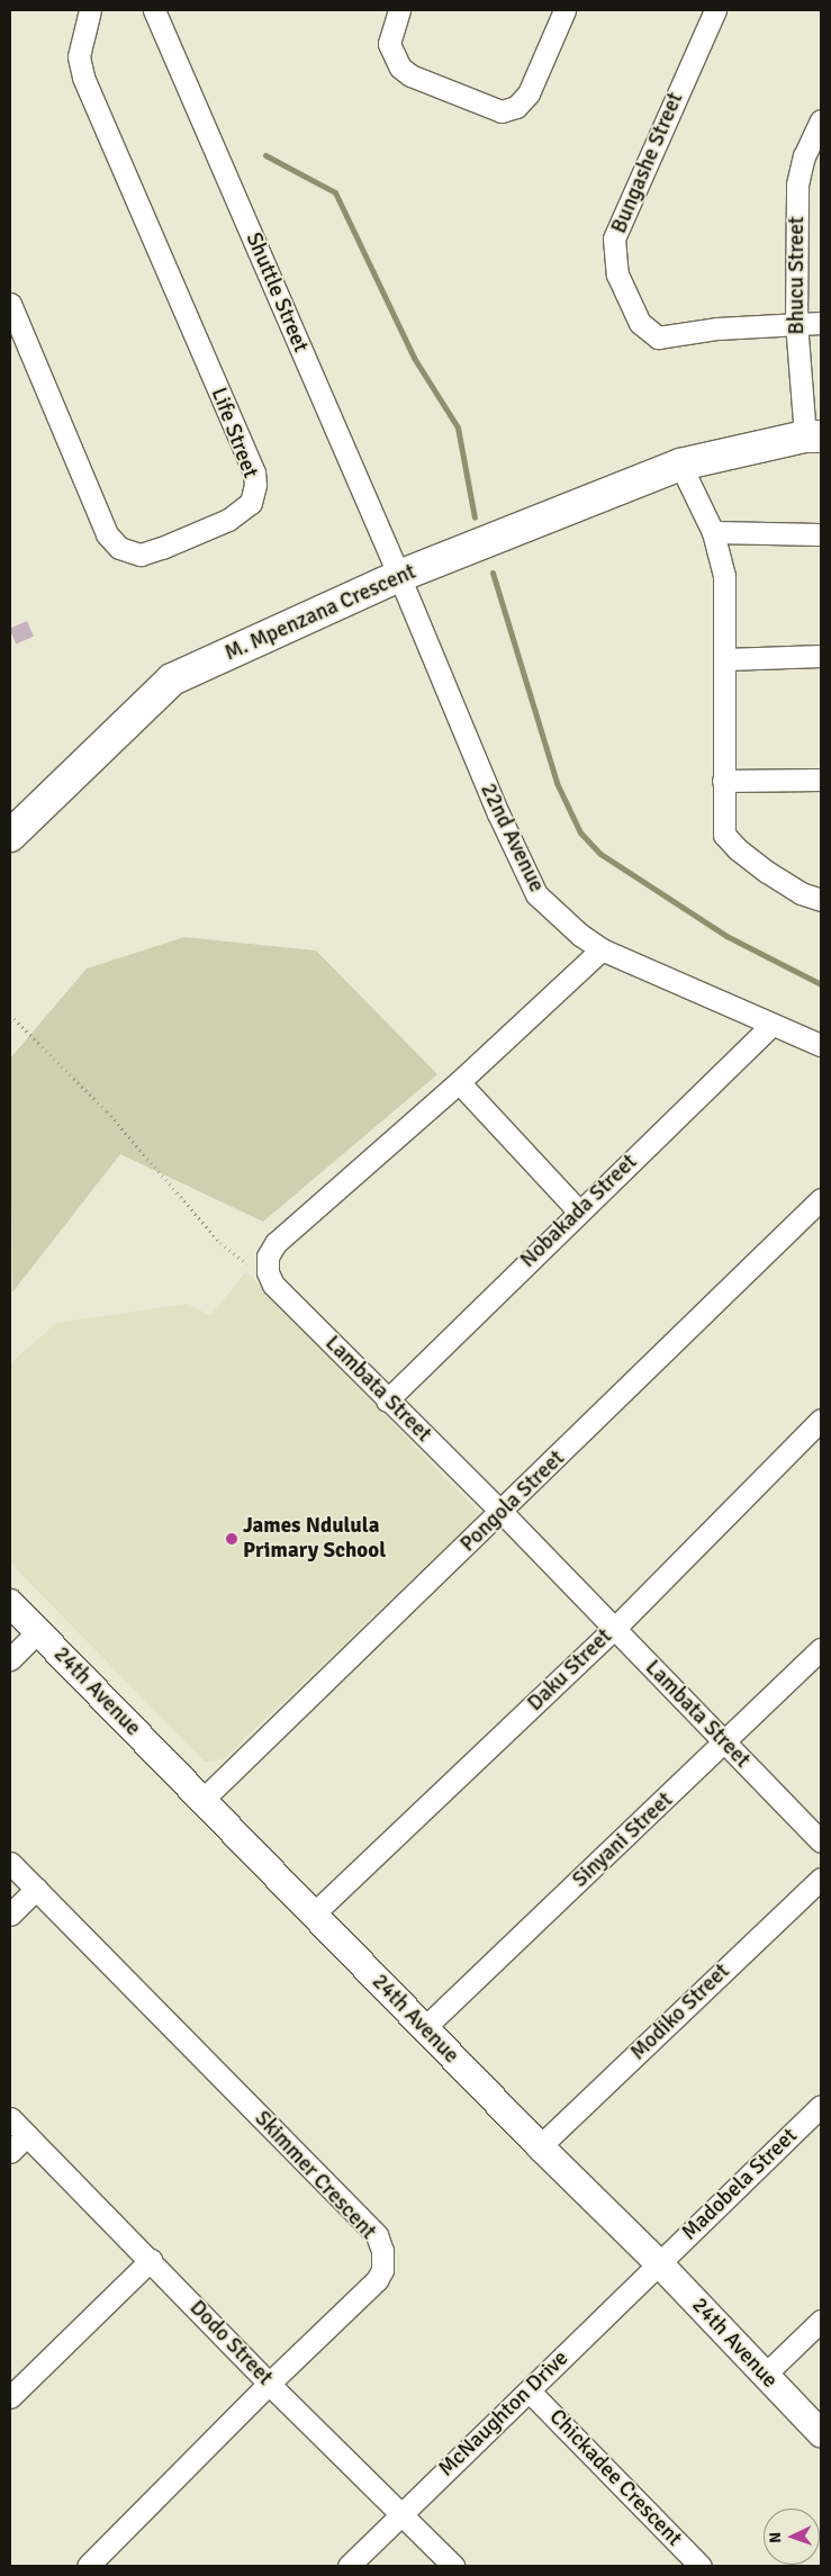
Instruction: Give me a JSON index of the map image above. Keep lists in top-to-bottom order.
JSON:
{
  "streets": {
    "main road": ["M. Mpenzana Crescent"],
    "street": [
      "Bungashe Street",
      "Bhucu Street",
      "Shuttle Street",
      "Life Street",
      "22nd Avenue",
      "Nobakada Street",
      "Lambata Street",
      "Pongola Street",
      "Daku Street",
      "24th Avenue",
      "Sinyani Street",
      "Modiko Street",
      "Skimmer Crescent",
      "Madobela Street",
      "Dodo Street",
      "McNaughton Drive",
      "Chickadee Crescent"
    ]
  },
  "crossings": [
    ["Bungashe Street", "Bhucu Street"],
    ["Bhucu Street", "M. Mpenzana Crescent"],
    ["Shuttle Street", "M. Mpenzana Crescent"],
    ["Shuttle Street", "22nd Avenue"],
    ["M. Mpenzana Crescent", "22nd Avenue"],
    ["22nd Avenue", "Nobakada Street"],
    ["Nobakada Street", "Lambata Street"],
    ["Lambata Street", "Pongola Street"],
    ["Lambata Street", "Daku Street"],
    ["Lambata Street", "Sinyani Street"],
    ["Pongola Street", "24th Avenue"],
    ["Daku Street", "24th Avenue"],
    ["24th Avenue", "Sinyani Street"],
    ["24th Avenue", "Modiko Street"],
    ["24th Avenue", "Madobela Street"],
    ["24th Avenue", "McNaughton Drive"],
    ["Skimmer Crescent", "Dodo Street"],
    ["Madobela Street", "McNaughton Drive"],
    ["Dodo Street", "McNaughton Drive"],
    ["McNaughton Drive", "Chickadee Crescent"]
  ],
  "places": ["James Ndulula Primary School"],
  "north": "left"
}
